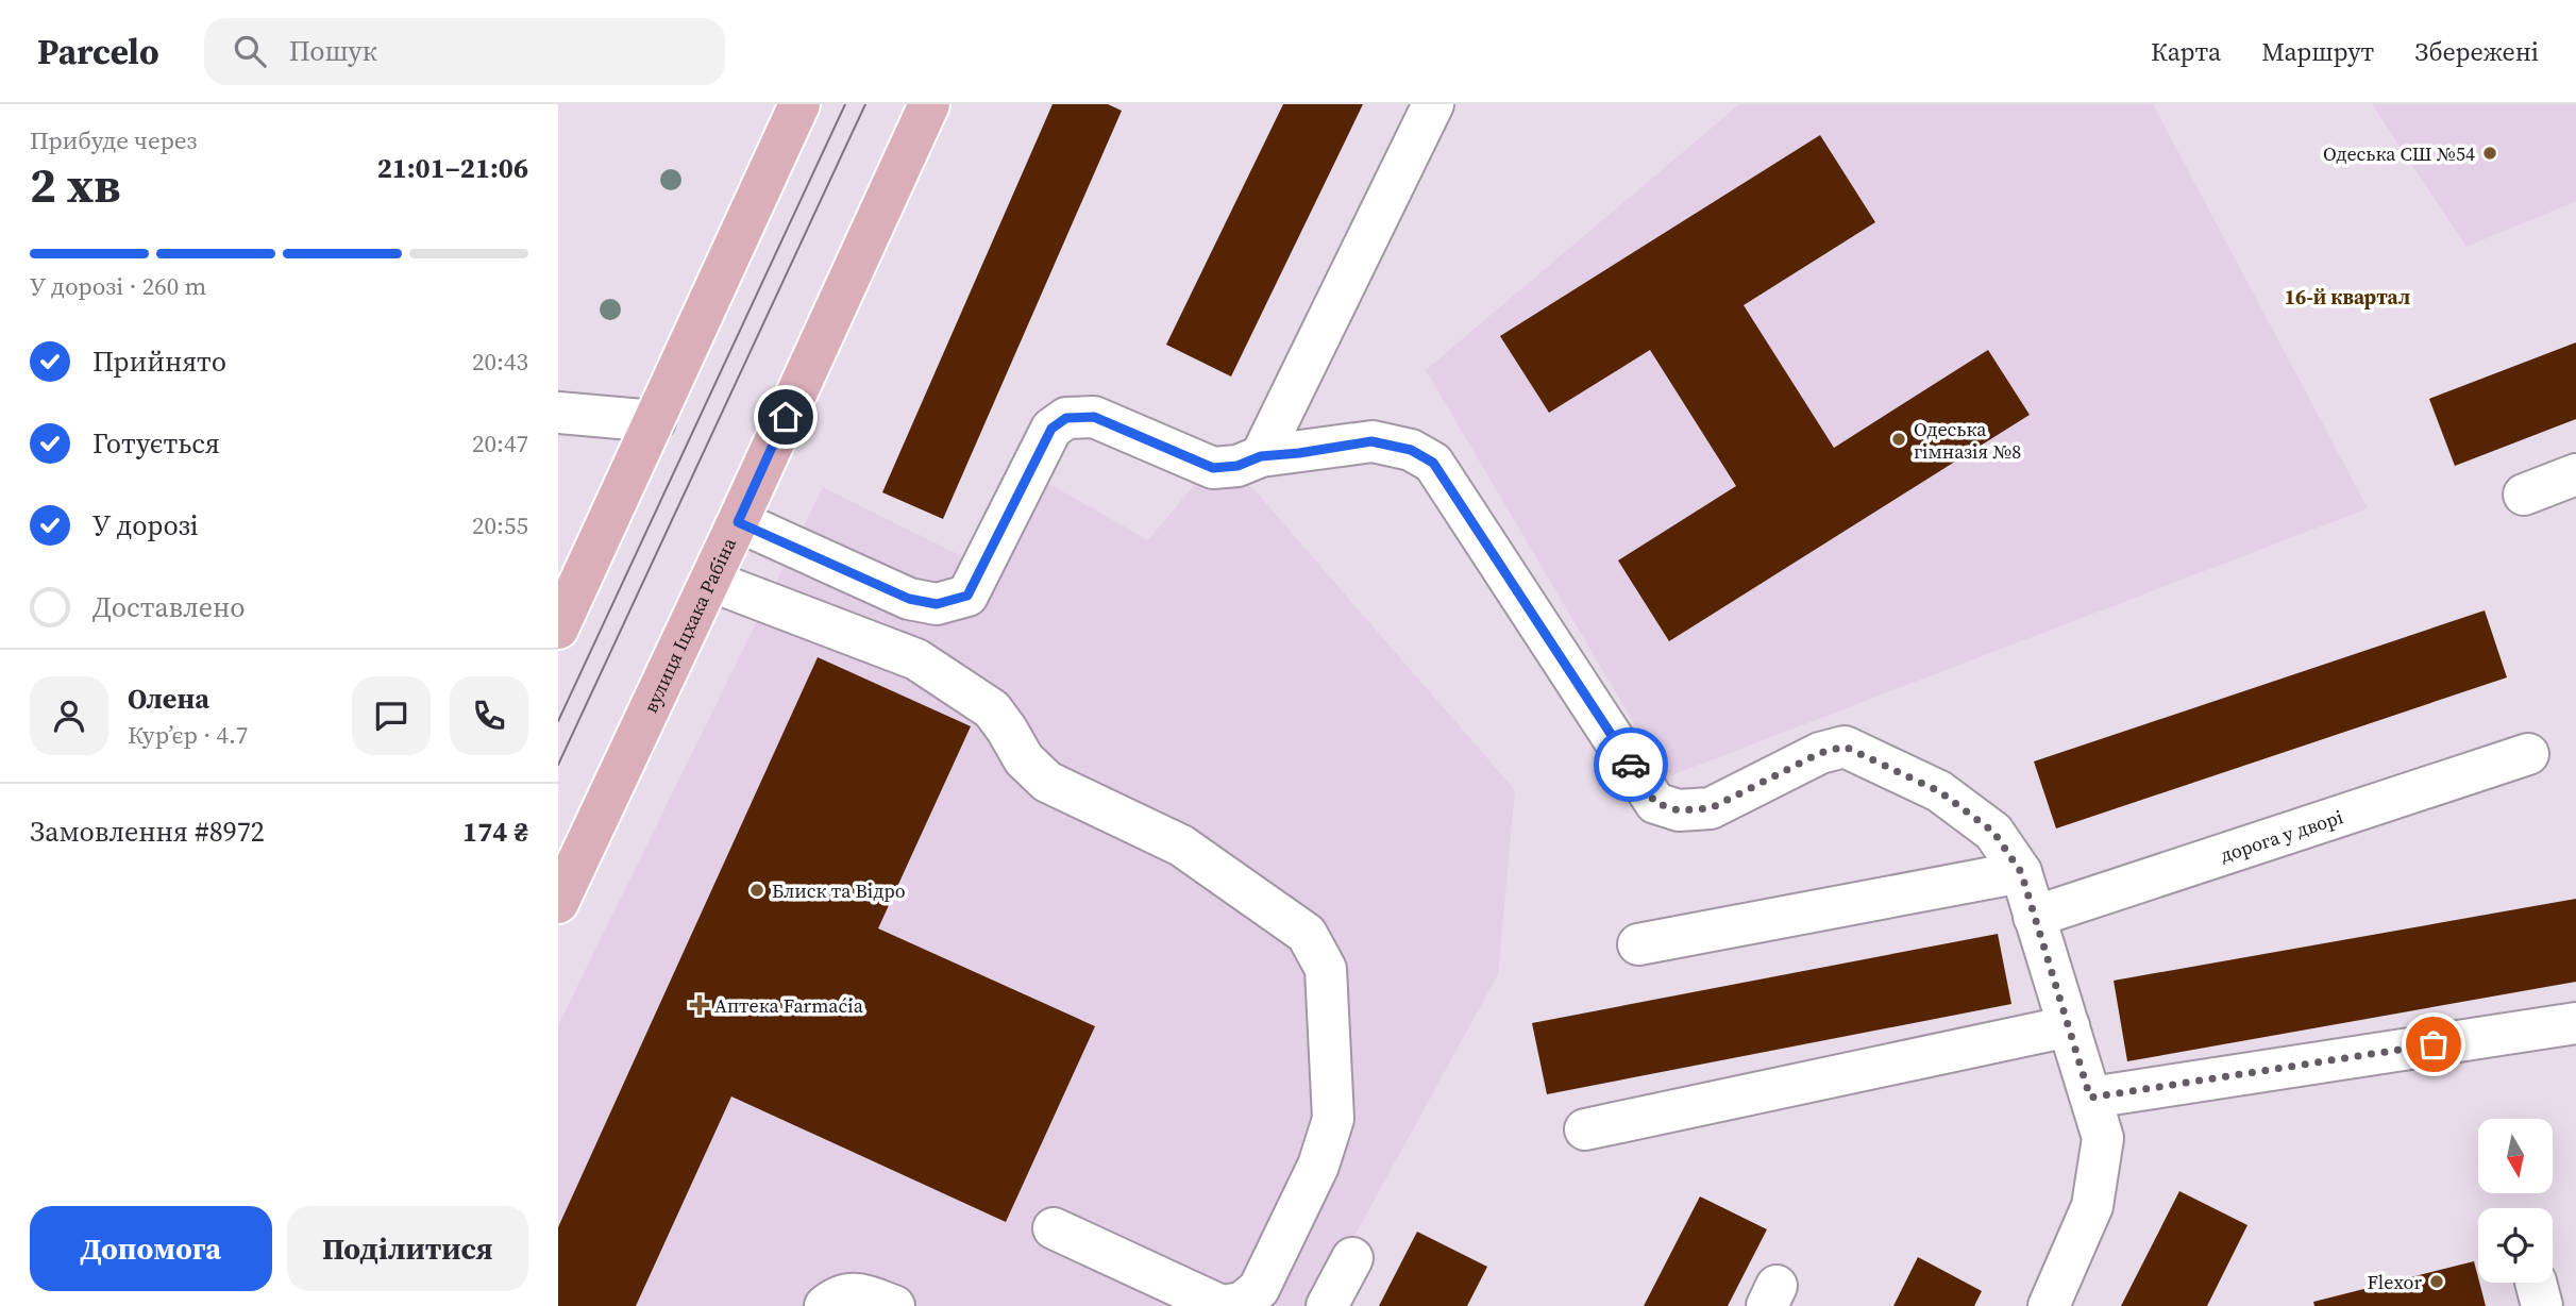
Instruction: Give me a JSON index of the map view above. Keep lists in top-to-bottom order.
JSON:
{
  "streets": {
    "main road": ["вулиця Іцхака Рабіна"],
    "lane": ["дорога у дворі"]
  },
  "districts": ["16-й квартал"],
  "places": {
    "other": [
      "Одеська СШ №54",
      "Одеська гімназія №8",
      "Блиск та Відро",
      "Flexor"
    ],
    "health": ["Аптека Farmaćia"]
  },
  "north": "bottom",
  "page": {
    "header": "Parcelo",
    "search": "Пошук",
    "nav": ["Карта", "Маршрут", "Збережені"],
    "heading": ["2 хв", "Прибуде через", "21:01–21:06"],
    "panel": [
      "Олена",
      "Кур’єр · 4.7",
      "Замовлення #8972",
      "174 ₴"
    ],
    "bar": "У дорозі · 260 m",
    "list": [
      ["Прийнято", "20:43"],
      ["Готується", "20:47"],
      ["У дорозі", "20:55"],
      "Доставлено"
    ],
    "buttons": ["Допомога", "Поділитися"]
  }
}
